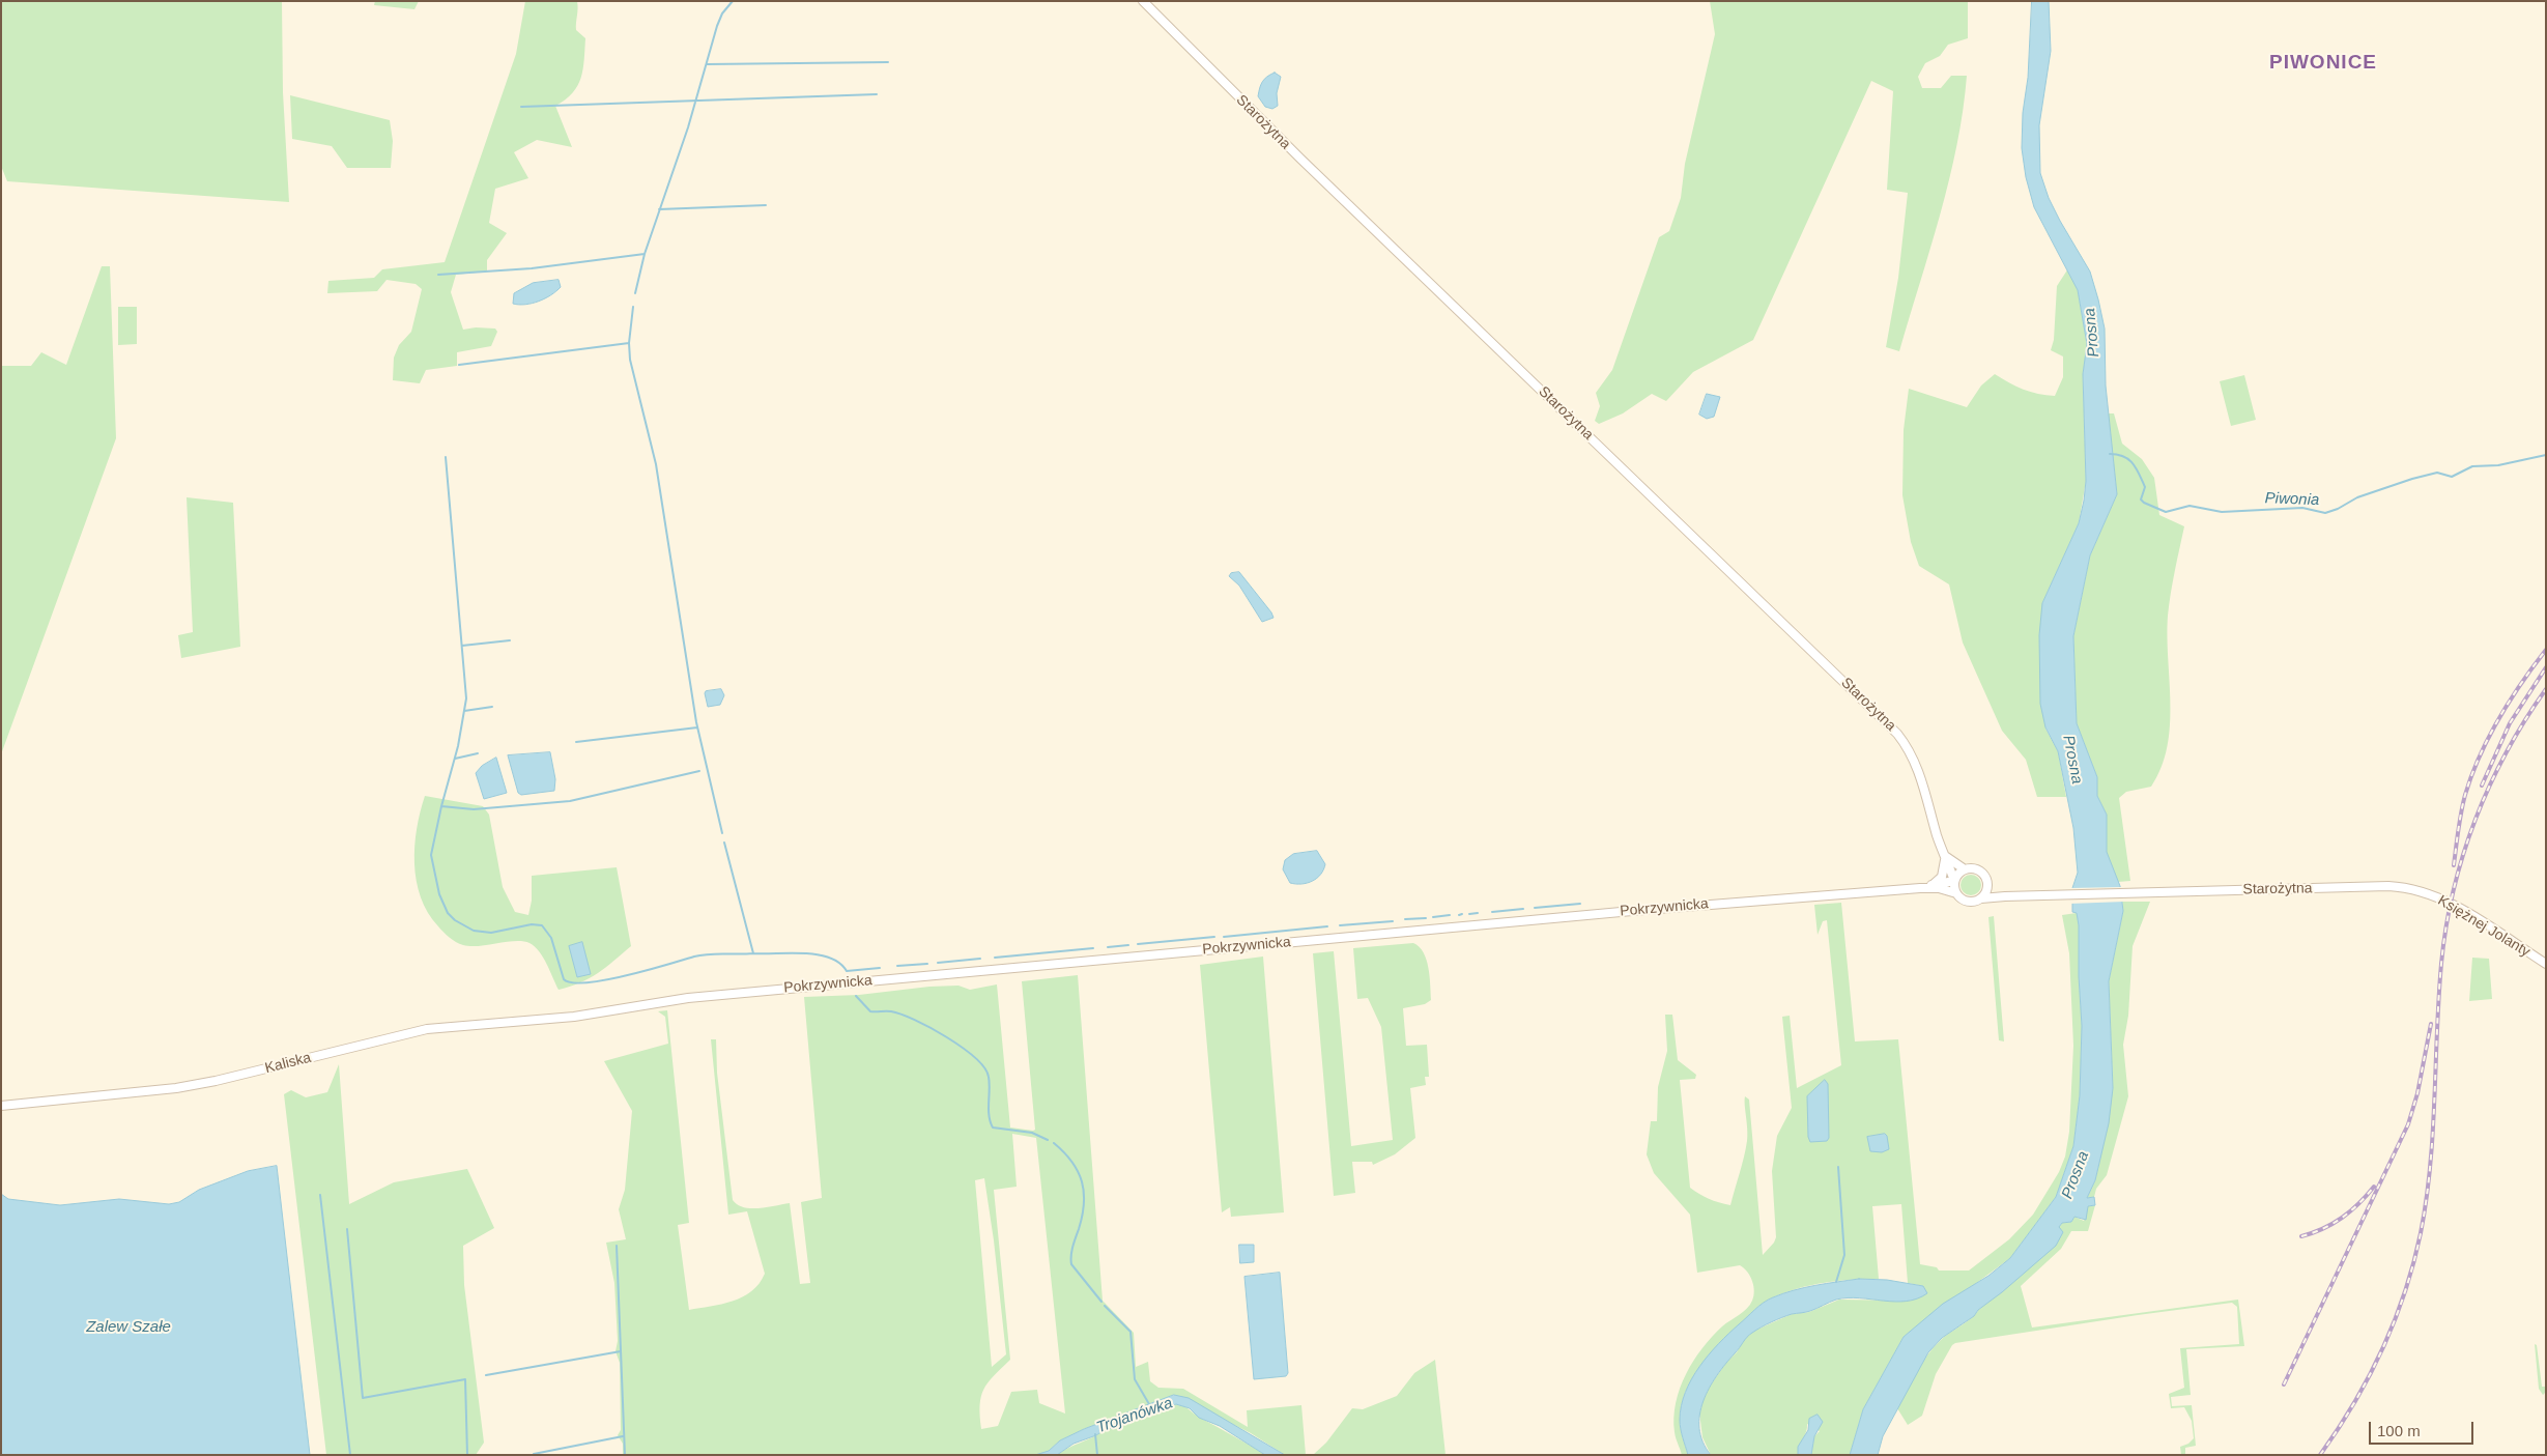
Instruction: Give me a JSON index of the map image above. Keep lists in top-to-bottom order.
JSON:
{
  "streets": {
    "street": [
      "Starożytna",
      "Pokrzywnicka",
      "Księżnej Jolanty",
      "Kaliska"
    ]
  },
  "crossings": [
    ["Starożytna", "Pokrzywnicka"],
    ["Starożytna", "Księżnej Jolanty"],
    ["Pokrzywnicka", "Kaliska"]
  ],
  "districts": ["PIWONICE"],
  "water": [
    "Prosna",
    "Piwonia",
    "Zalew Szałe",
    "Trojanówka"
  ],
  "scale_bar": "100 m"
}
